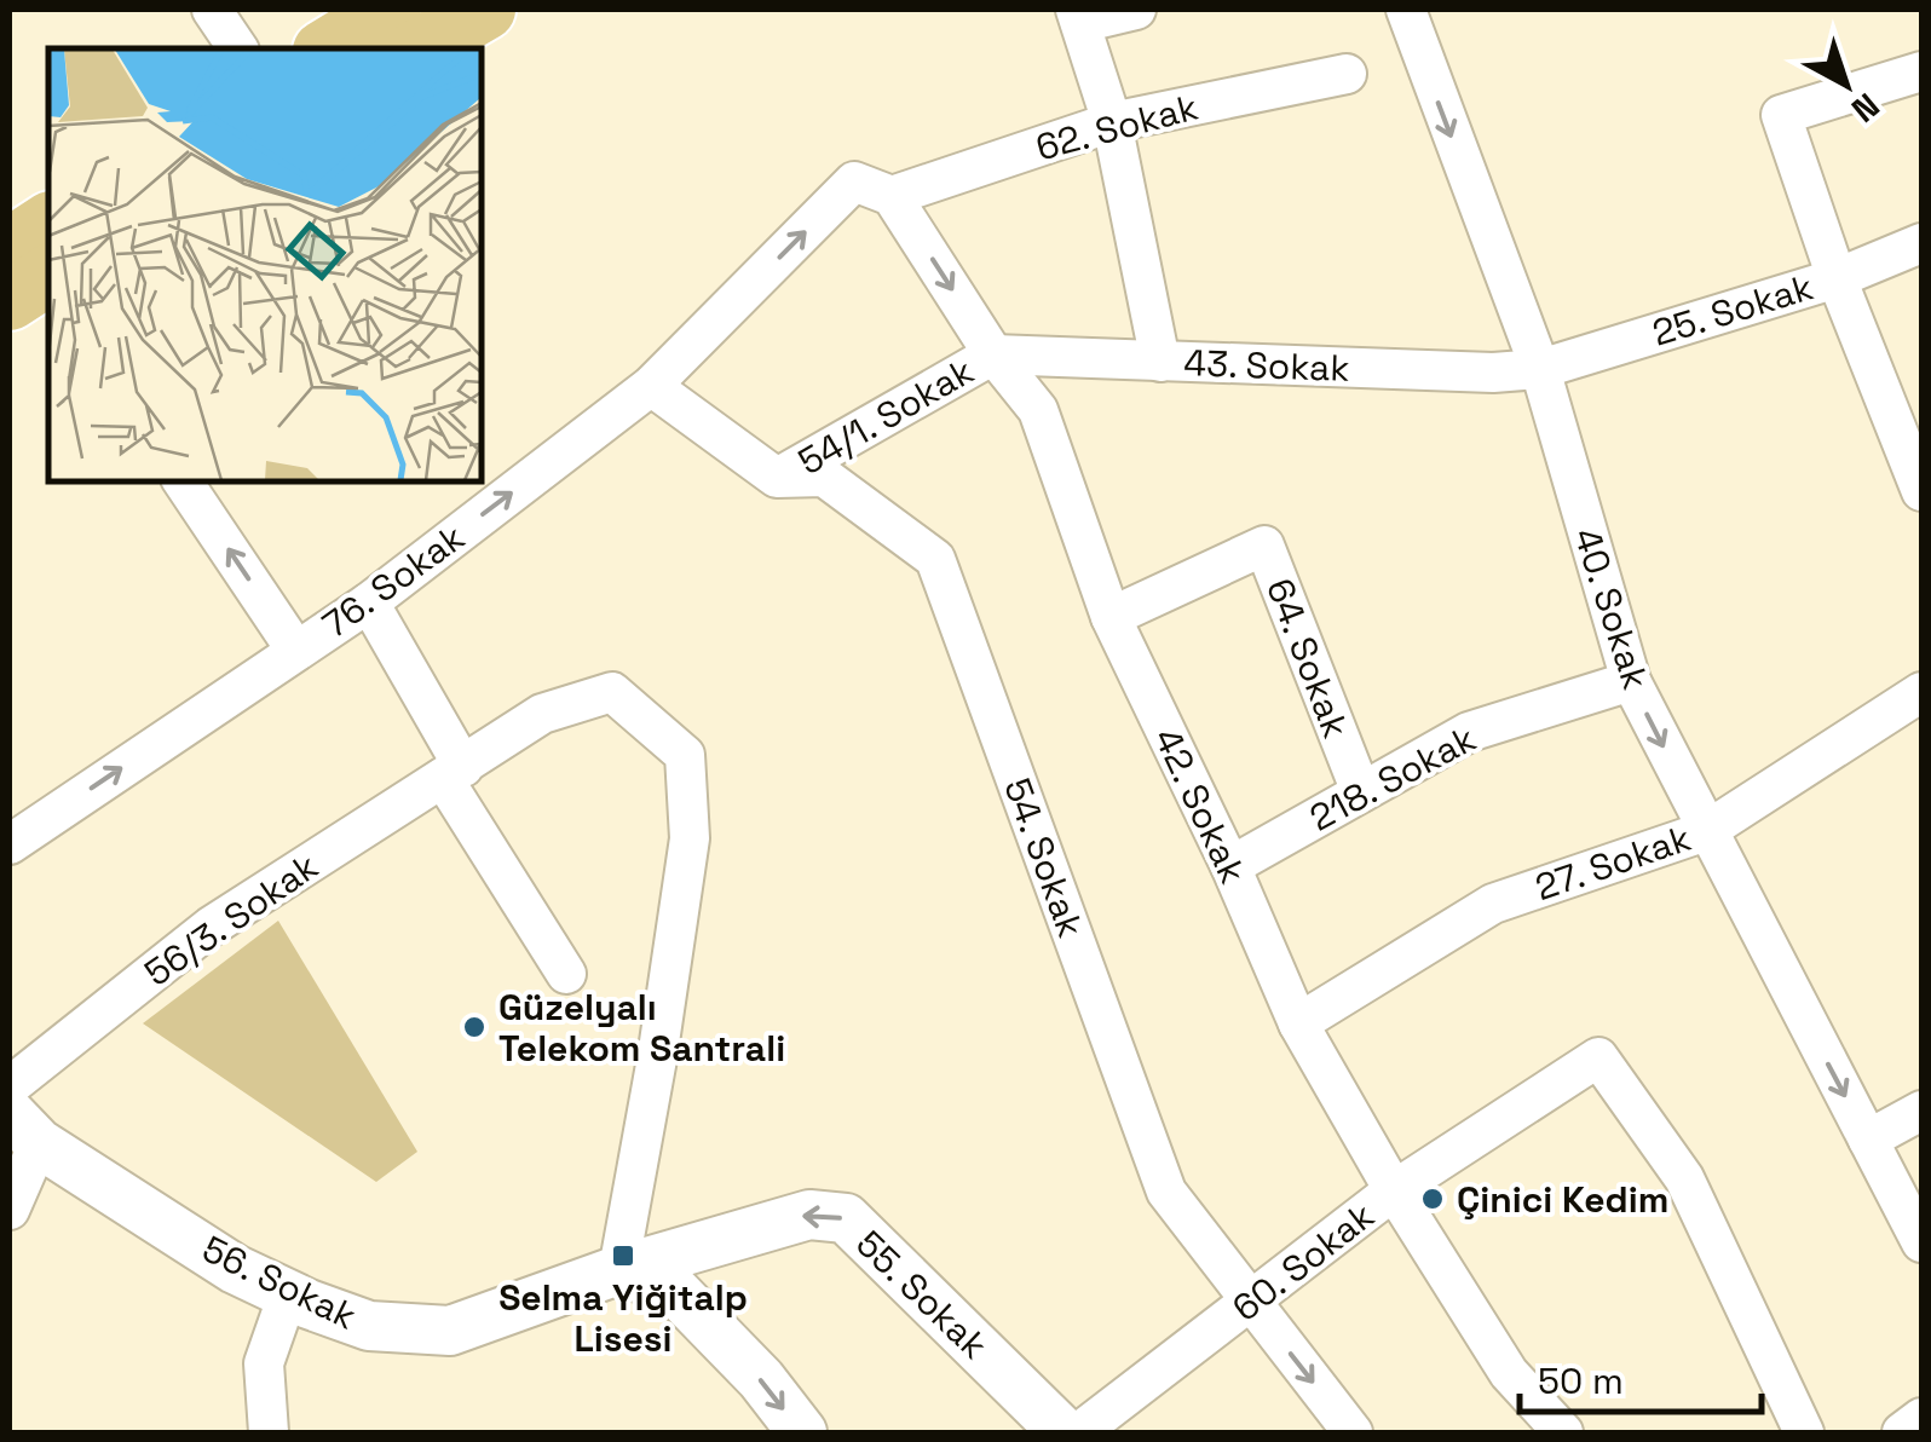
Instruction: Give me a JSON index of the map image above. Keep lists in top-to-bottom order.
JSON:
{
  "streets": {
    "street": [
      "62. Sokak",
      "25. Sokak",
      "43. Sokak",
      "54/1. Sokak",
      "76. Sokak",
      "40. Sokak",
      "64. Sokak",
      "218. Sokak",
      "42. Sokak",
      "54. Sokak",
      "27. Sokak",
      "56/3. Sokak",
      "60. Sokak",
      "56. Sokak",
      "55. Sokak"
    ]
  },
  "crossings": [
    ["62. Sokak", "76. Sokak"],
    ["62. Sokak", "42. Sokak"],
    ["25. Sokak", "43. Sokak"],
    ["25. Sokak", "40. Sokak"],
    ["43. Sokak", "54/1. Sokak"],
    ["43. Sokak", "40. Sokak"],
    ["43. Sokak", "42. Sokak"],
    ["54/1. Sokak", "42. Sokak"],
    ["54/1. Sokak", "54. Sokak"],
    ["76. Sokak", "42. Sokak"],
    ["40. Sokak", "218. Sokak"],
    ["40. Sokak", "27. Sokak"],
    ["64. Sokak", "218. Sokak"],
    ["64. Sokak", "42. Sokak"],
    ["218. Sokak", "42. Sokak"],
    ["42. Sokak", "27. Sokak"],
    ["42. Sokak", "60. Sokak"],
    ["54. Sokak", "60. Sokak"],
    ["56/3. Sokak", "56. Sokak"],
    ["56/3. Sokak", "55. Sokak"],
    ["56. Sokak", "55. Sokak"]
  ],
  "one_way": ["76. Sokak", "40. Sokak"],
  "places": {
    "other": ["Güzelyalı Telekom Santrali", "Çinici Kedim"],
    "transit": ["Selma Yiğitalp Lisesi"]
  },
  "scale_bar": "50 m",
  "north": "bottom right"
}
